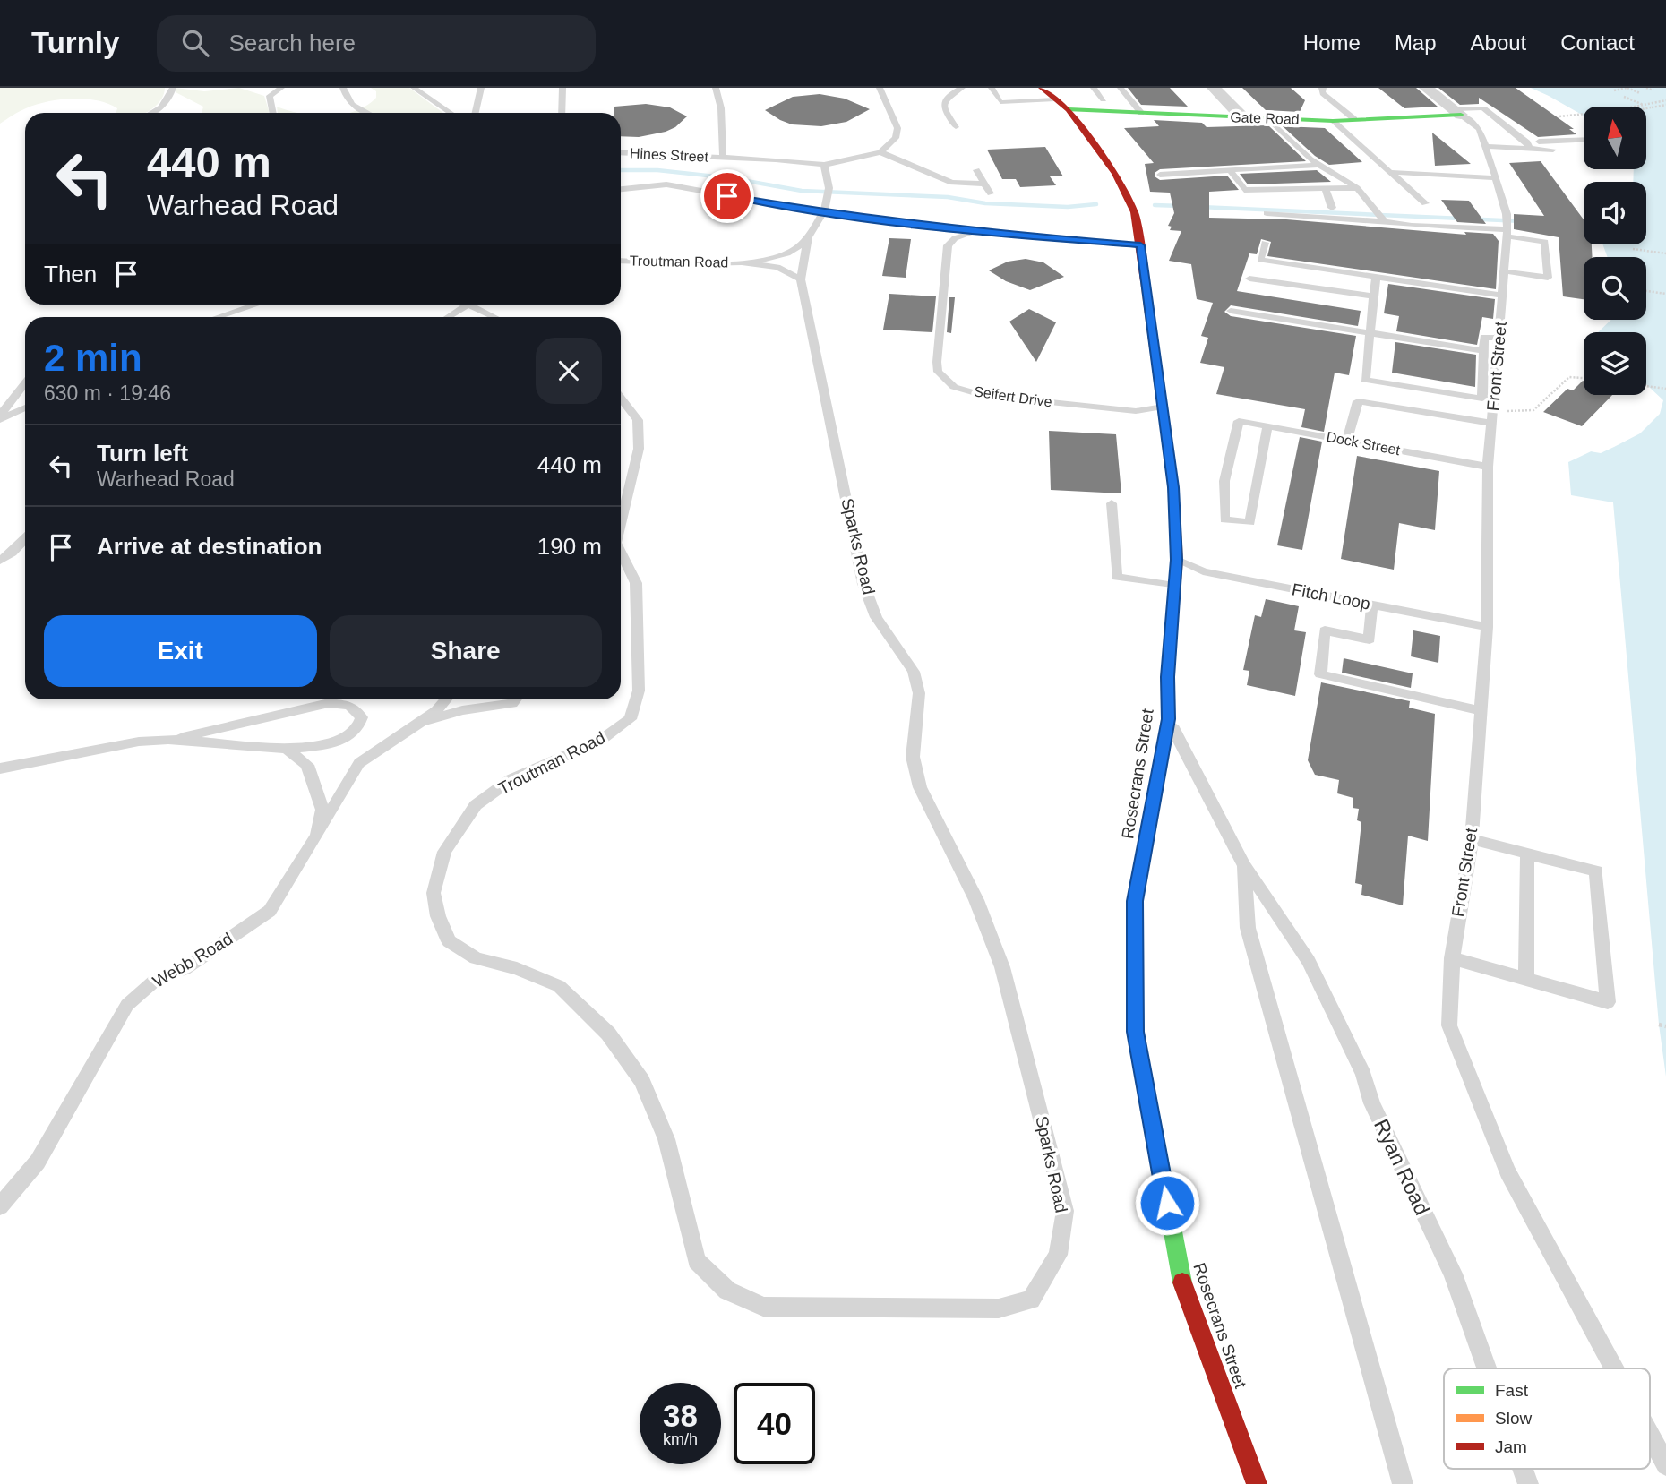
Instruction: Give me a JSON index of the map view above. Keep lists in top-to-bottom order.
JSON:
{
  "streets": {
    "street": ["Gate Road", "Rosecrans Street"],
    "lane": [
      "Hines Street",
      "Troutman Road",
      "Front Street",
      "Seifert Drive",
      "Dock Street",
      "Sparks Road",
      "Fitch Loop",
      "Webb Road",
      "Ryan Road"
    ]
  },
  "crossings": [
    ["Gate Road", "Rosecrans Street"],
    ["Troutman Road", "Sparks Road"],
    ["Front Street", "Dock Street"],
    ["Front Street", "Fitch Loop"],
    ["Seifert Drive", "Rosecrans Street"],
    ["Fitch Loop", "Rosecrans Street"],
    ["Rosecrans Street", "Ryan Road"]
  ],
  "legend": ["Fast", "Slow", "Jam"],
  "north": "top",
  "page": {
    "header": "Turnly",
    "search": "Search here",
    "nav": [
      "Home",
      "Map",
      "About",
      "Contact"
    ],
    "turn": ["440 m", "Warhead Road"],
    "then": "Then",
    "heading": ["2 min", "630 m · 19:46"],
    "list": [
      {
        "name": "Turn left",
        "note": "Warhead Road",
        "value": "440 m"
      },
      {
        "name": "Arrive at destination",
        "value": "190 m"
      }
    ],
    "buttons": ["Exit", "Share"],
    "speed": "38 km/h",
    "limit": "40"
  }
}
